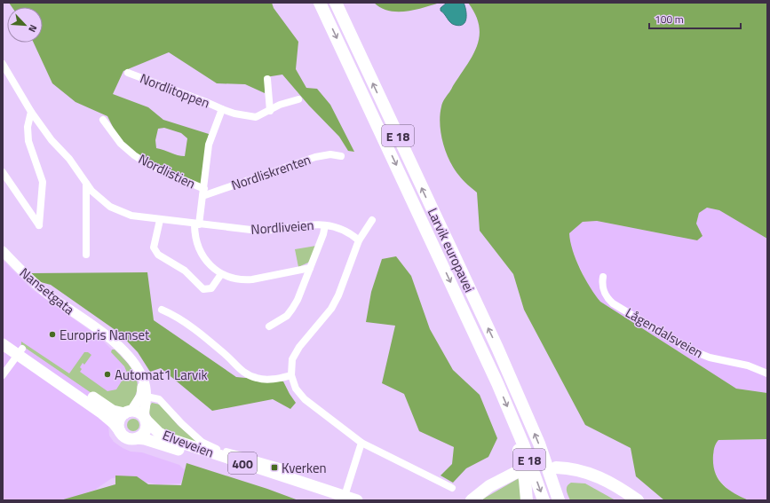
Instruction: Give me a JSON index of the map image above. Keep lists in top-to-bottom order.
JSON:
{
  "streets": {
    "highway": [
      "E 18",
      "Larvik europavei",
      "Elveveien",
      "400"
    ],
    "main road": ["Nansetgata"],
    "street": [
      "Nordlitoppen",
      "Nordlistien",
      "Nordliskrenten",
      "Nordliveien",
      "Lågendalsveien"
    ]
  },
  "crossings": [
    ["Nordlitoppen", "Nordlistien"],
    ["Nordlitoppen", "Nordliskrenten"],
    ["Nordlitoppen", "Nordliveien"],
    ["E 18", "Larvik europavei"],
    ["Nordlistien", "Nordliskrenten"],
    ["Nansetgata", "Elveveien"],
    ["Nansetgata", "400"],
    ["Elveveien", "400"]
  ],
  "places": {
    "other": ["Europris Nanset", "Automat1 Larvik"],
    "transit": ["Kverken"]
  },
  "scale_bar": "100 m",
  "north": "bottom right"
}
